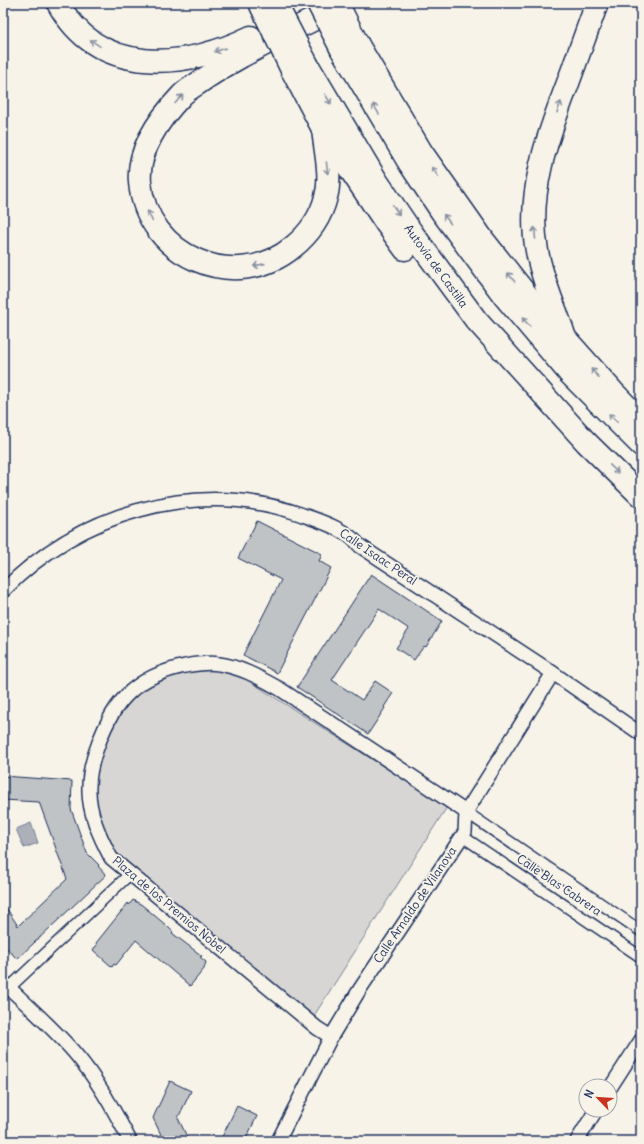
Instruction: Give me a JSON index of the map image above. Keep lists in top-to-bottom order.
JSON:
{
  "streets": {
    "highway": ["Autovía de Castilla"],
    "street": [
      "Calle Isaac Peral",
      "Calle Blas Cabrera",
      "Plaza de los Premios Nobel",
      "Calle Arnaldo de Vilanova"
    ]
  },
  "crossings": [
    ["Calle Isaac Peral", "Calle Arnaldo de Vilanova"],
    ["Calle Blas Cabrera", "Plaza de los Premios Nobel"],
    ["Calle Blas Cabrera", "Calle Arnaldo de Vilanova"],
    ["Plaza de los Premios Nobel", "Calle Arnaldo de Vilanova"]
  ],
  "north": "top left"
}
